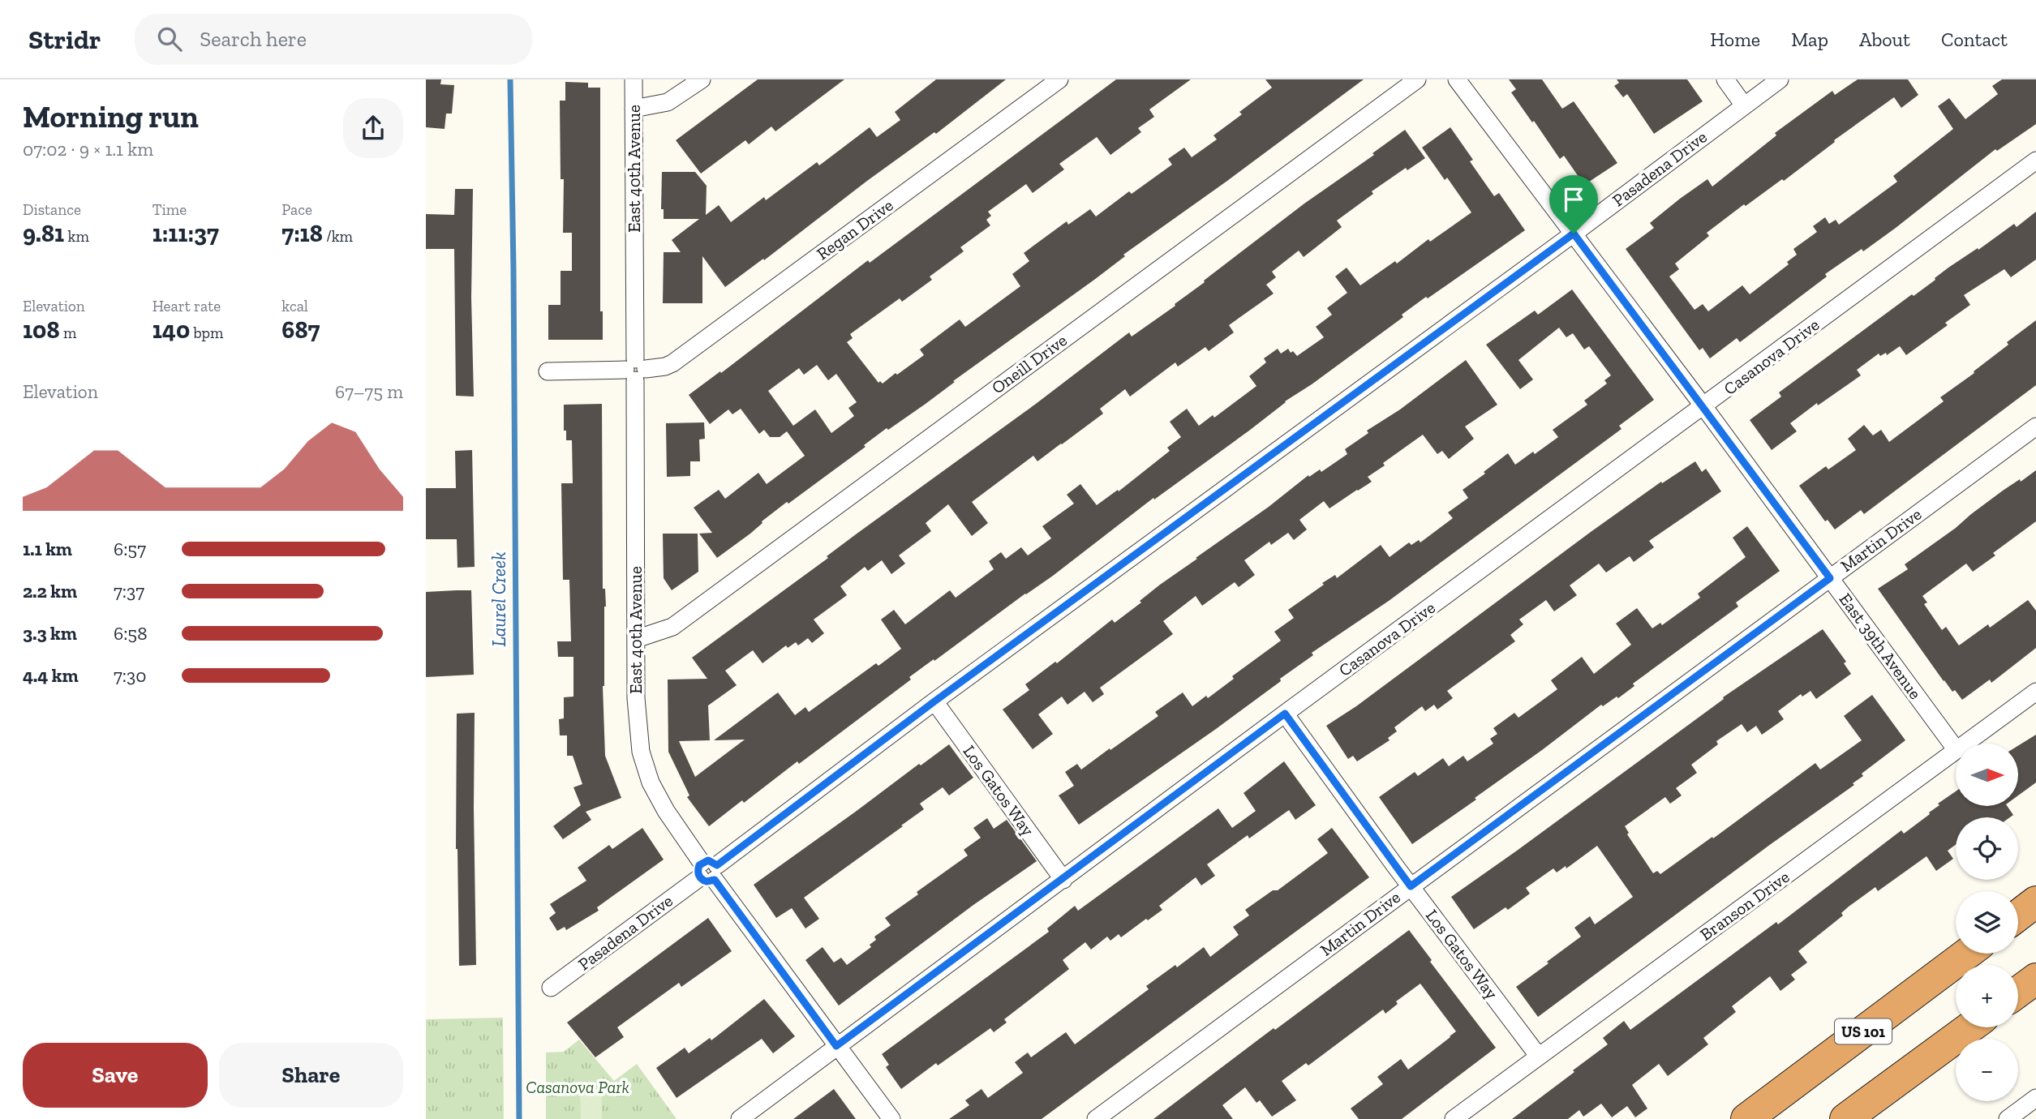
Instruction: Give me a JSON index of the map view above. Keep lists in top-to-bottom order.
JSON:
{
  "streets": {
    "highway": ["US 101"],
    "street": [
      "East 40th Avenue",
      "Pasadena Drive",
      "Regan Drive",
      "Casanova Drive",
      "Oneill Drive",
      "Martin Drive",
      "East 39th Avenue",
      "Los Gatos Way",
      "Branson Drive"
    ]
  },
  "crossings": [
    ["East 40th Avenue", "Pasadena Drive"],
    ["East 40th Avenue", "Regan Drive"],
    ["East 40th Avenue", "Casanova Drive"],
    ["East 40th Avenue", "Oneill Drive"],
    ["Pasadena Drive", "East 39th Avenue"],
    ["Pasadena Drive", "Los Gatos Way"],
    ["Casanova Drive", "East 39th Avenue"],
    ["Casanova Drive", "Los Gatos Way"],
    ["Martin Drive", "East 39th Avenue"],
    ["Martin Drive", "Los Gatos Way"],
    ["Los Gatos Way", "Branson Drive"]
  ],
  "water": ["Laurel Creek"],
  "parks": ["Casanova Park"],
  "north": "right",
  "page": {
    "header": "Stridr",
    "search": "Search here",
    "nav": [
      "Home",
      "Map",
      "About",
      "Contact"
    ],
    "heading": ["Morning run", "07:02 · 9 × 1.1 km"],
    "stats": [
      ["Distance", "9.81 km"],
      ["Time", "1:11:37"],
      ["Pace", "7:18 /km"],
      ["Elevation", "108 m"],
      ["Heart rate", "140 bpm"],
      ["kcal", "687"]
    ],
    "chart": ["Elevation", "67–75 m"],
    "list": [
      {
        "name": "1.1 km",
        "note": "6:57"
      },
      {
        "name": "2.2 km",
        "note": "7:37"
      },
      {
        "name": "3.3 km",
        "note": "6:58"
      },
      {
        "name": "4.4 km",
        "note": "7:30"
      }
    ],
    "map_buttons": ["+", "−"],
    "buttons": ["Save", "Share"]
  }
}
